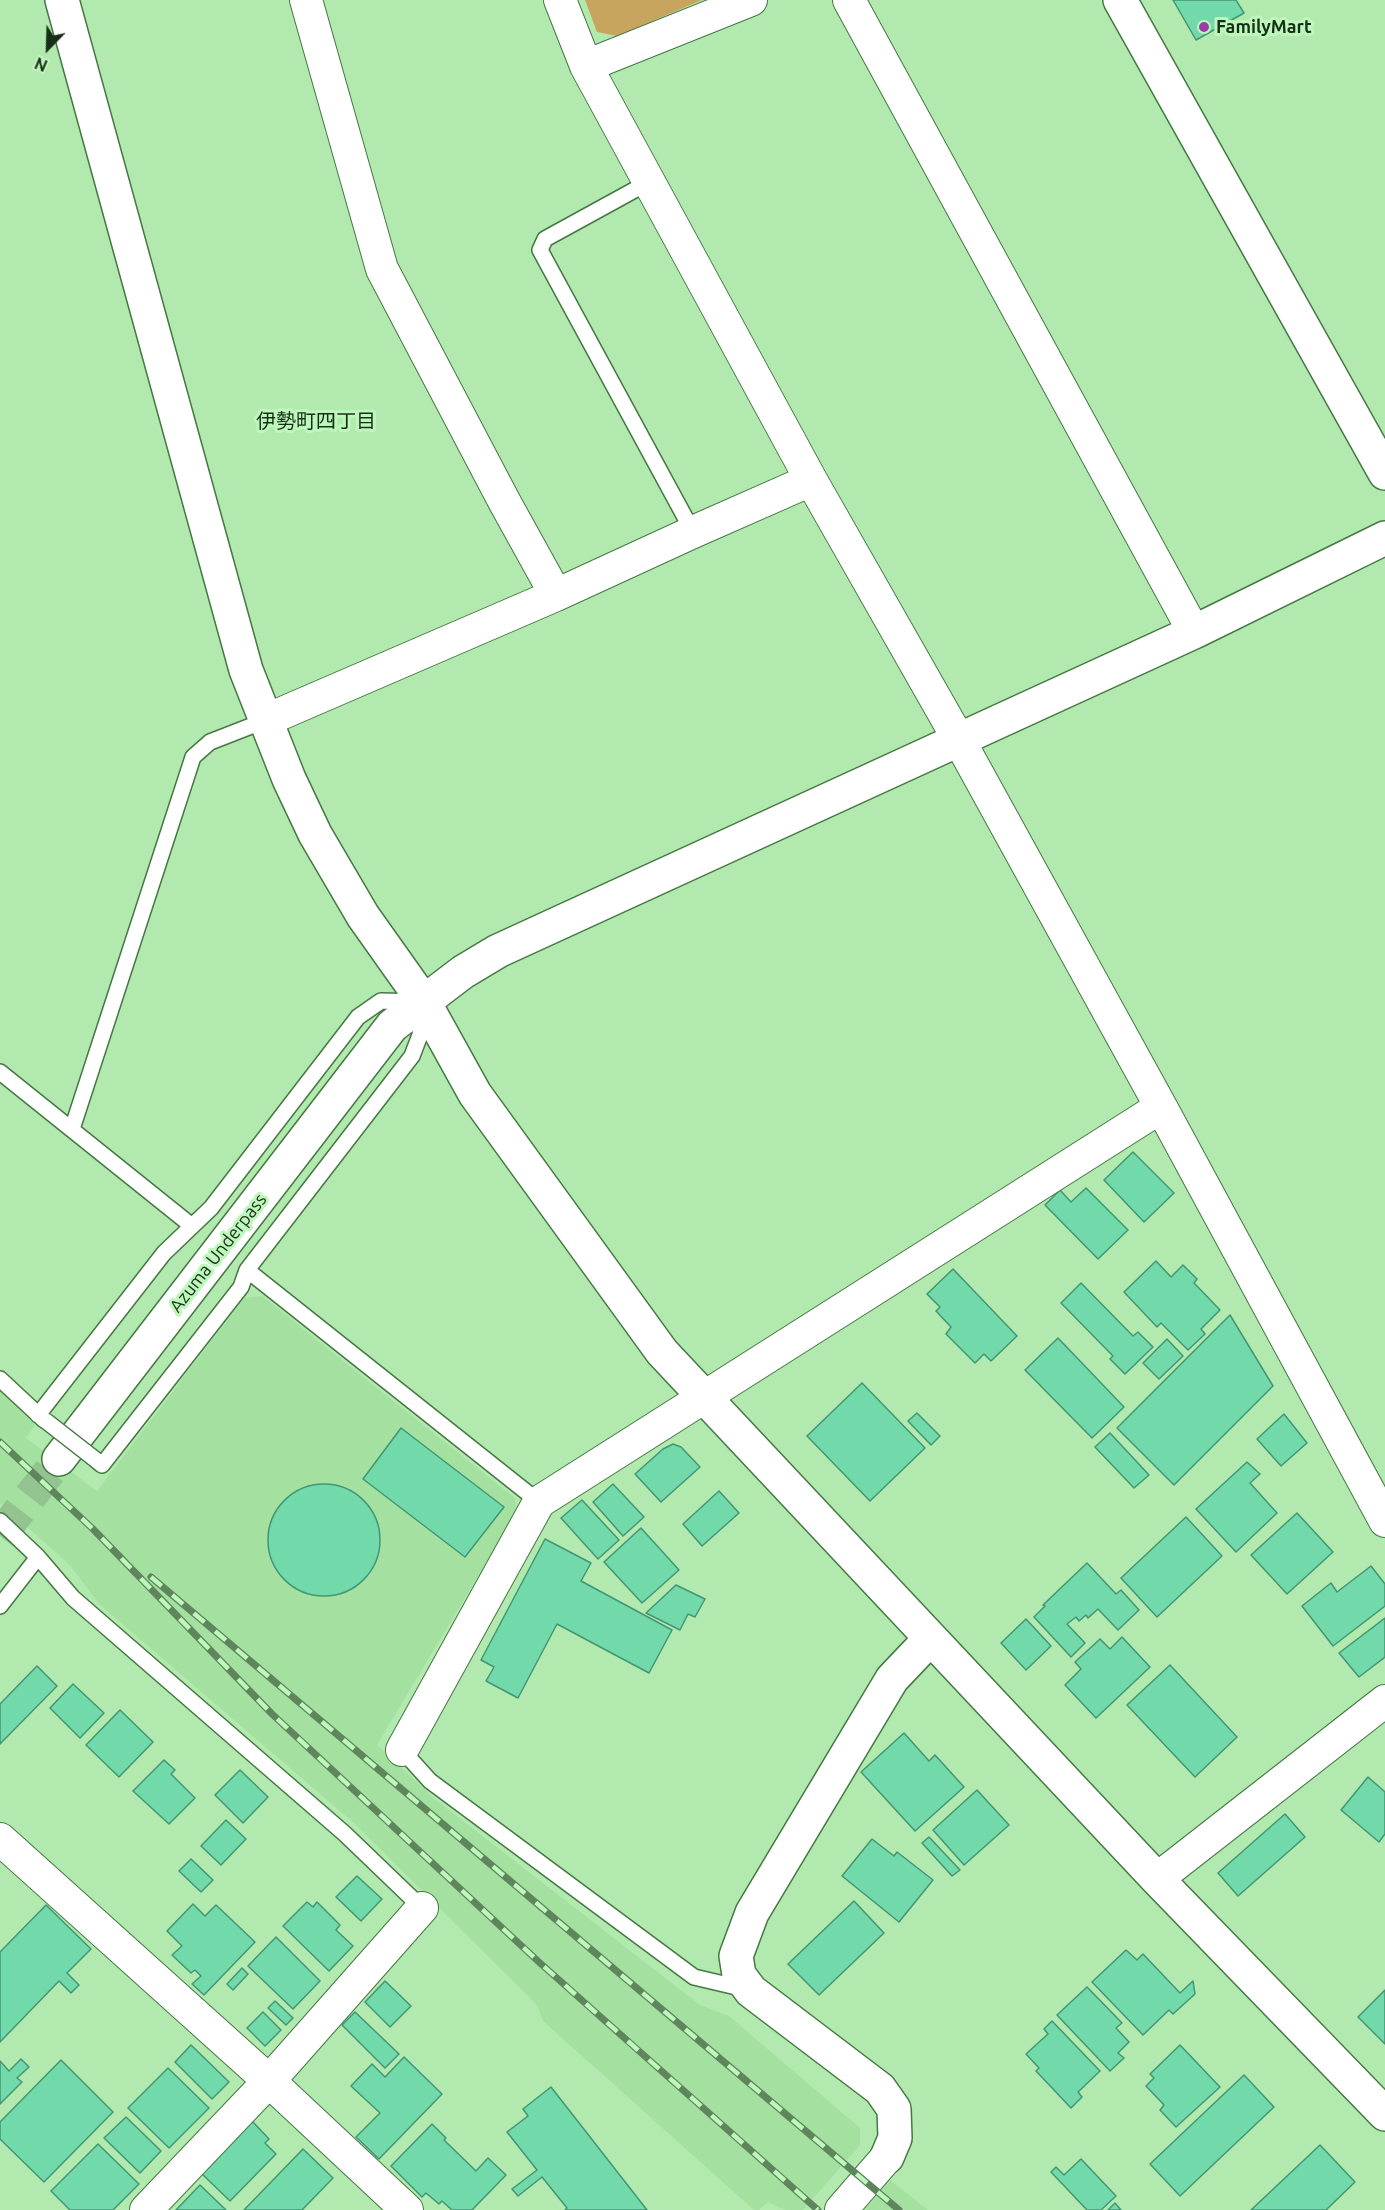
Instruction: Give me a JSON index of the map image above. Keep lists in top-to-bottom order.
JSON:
{
  "streets": {
    "street": ["Azuma Underpass"]
  },
  "districts": ["伊勢町四丁目"],
  "places": ["FamilyMart"],
  "north": "bottom left"
}
